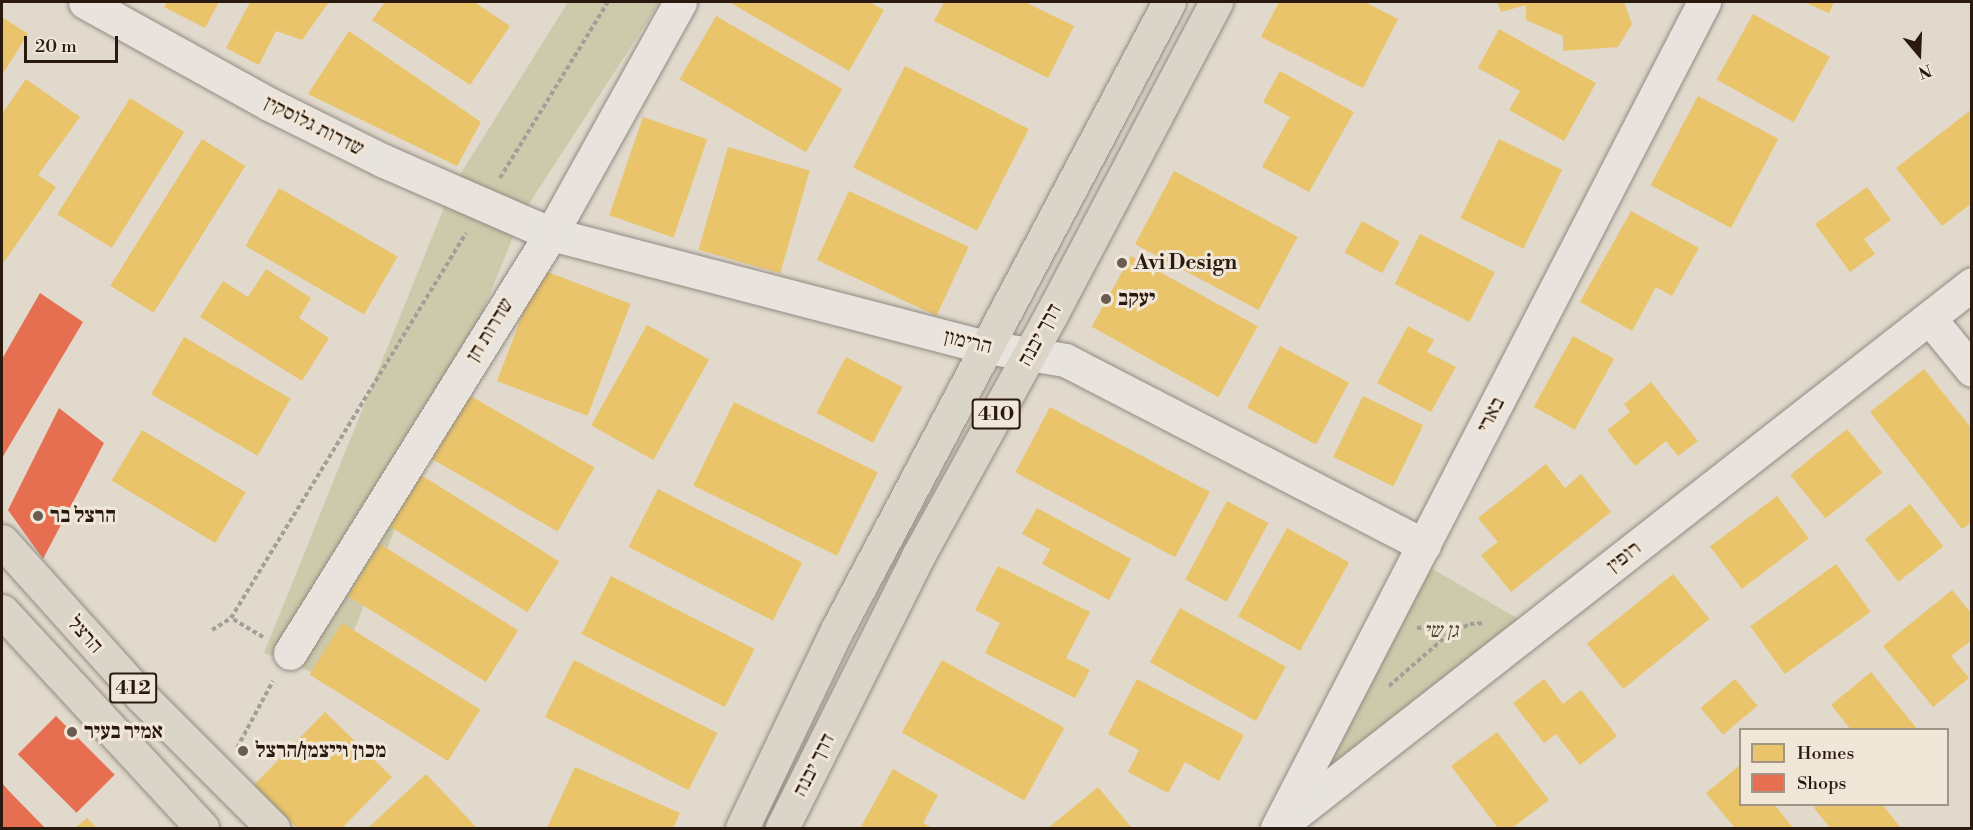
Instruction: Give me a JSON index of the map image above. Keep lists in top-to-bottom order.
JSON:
{
  "streets": {
    "main road": [
      "דרך יבנה",
      "410",
      "הרצל",
      "412"
    ],
    "street": [
      "שדרות גלוסקין",
      "שדרות חן",
      "הרימון",
      "בארי",
      "רופין"
    ]
  },
  "crossings": [
    ["שדרות גלוסקין", "שדרות חן"],
    ["שדרות גלוסקין", "הרימון"],
    ["שדרות חן", "הרימון"],
    ["דרך יבנה", "הרימון"],
    ["הרימון", "בארי"],
    ["בארי", "רופין"]
  ],
  "parks": ["גן שי"],
  "places": [
    "Avi Design",
    "יעקב",
    "הרצל בר",
    "אמיר בעיר",
    "מכון וייצמן/הרצל"
  ],
  "legend": ["Homes", "Shops"],
  "scale_bar": "20 m",
  "north": "bottom"
}
